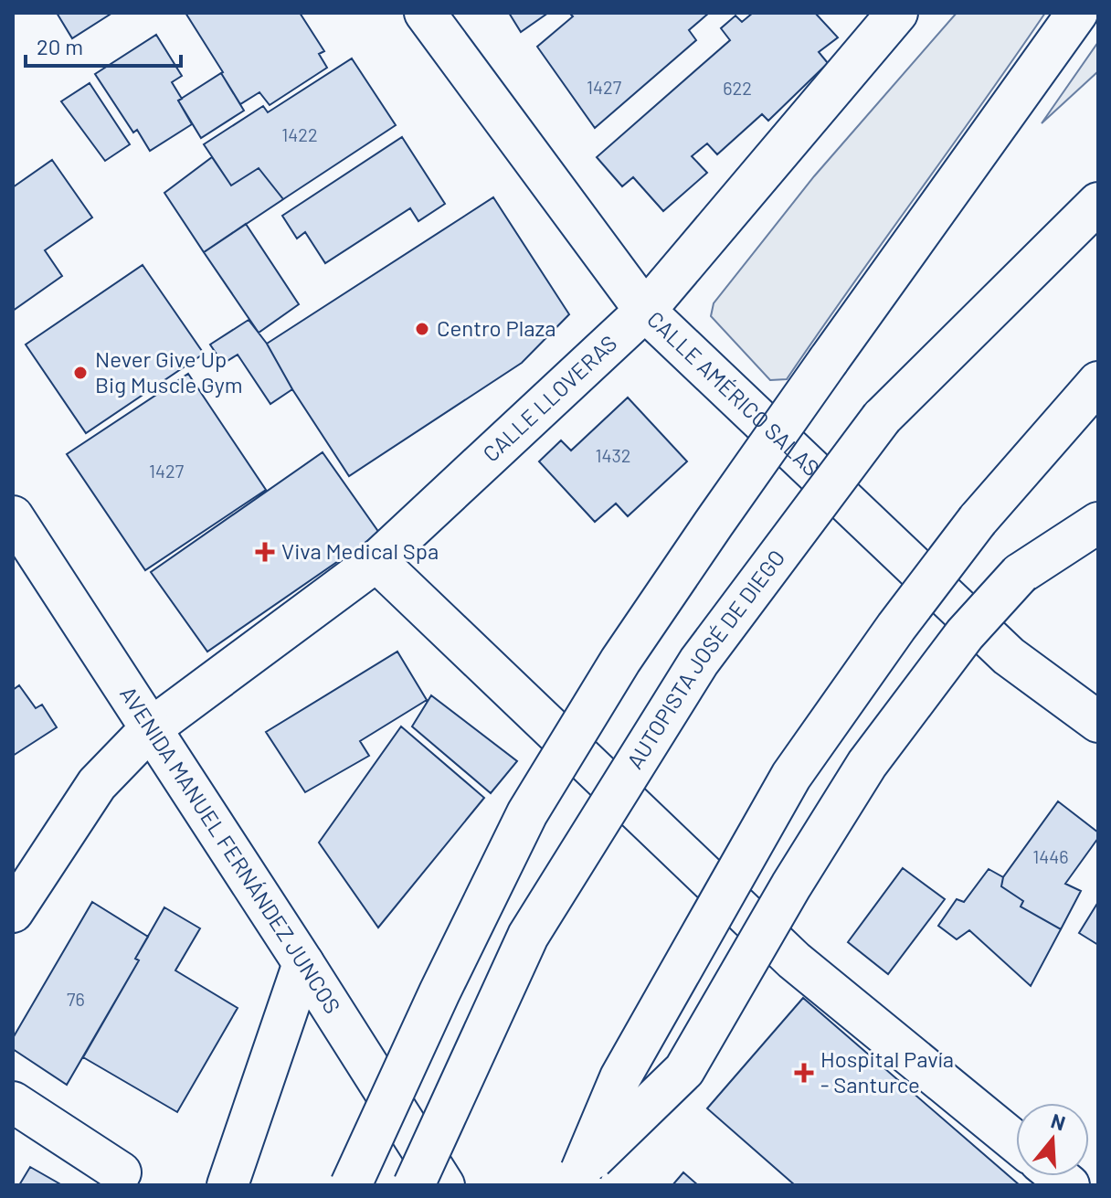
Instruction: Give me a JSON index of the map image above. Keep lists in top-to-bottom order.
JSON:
{
  "streets": {
    "main road": [
      "CALLE AMÉRICO SALAS",
      "CALLE LLOVERAS",
      "AUTOPISTA JOSÉ DE DIEGO",
      "AVENIDA MANUEL FERNÁNDEZ JUNCOS"
    ]
  },
  "crossings": [
    ["CALLE AMÉRICO SALAS", "CALLE LLOVERAS"],
    ["CALLE LLOVERAS", "AVENIDA MANUEL FERNÁNDEZ JUNCOS"]
  ],
  "places": {
    "other": ["Centro Plaza", "Never Give Up Big Muscle Gym"],
    "health": ["Viva Medical Spa", "Hospital Pavía - Santurce"]
  },
  "house_numbers": [
    "1427",
    "622",
    "1422",
    "1432",
    "1427",
    "1446",
    "76"
  ],
  "scale_bar": "20 m",
  "north": "top"
}
